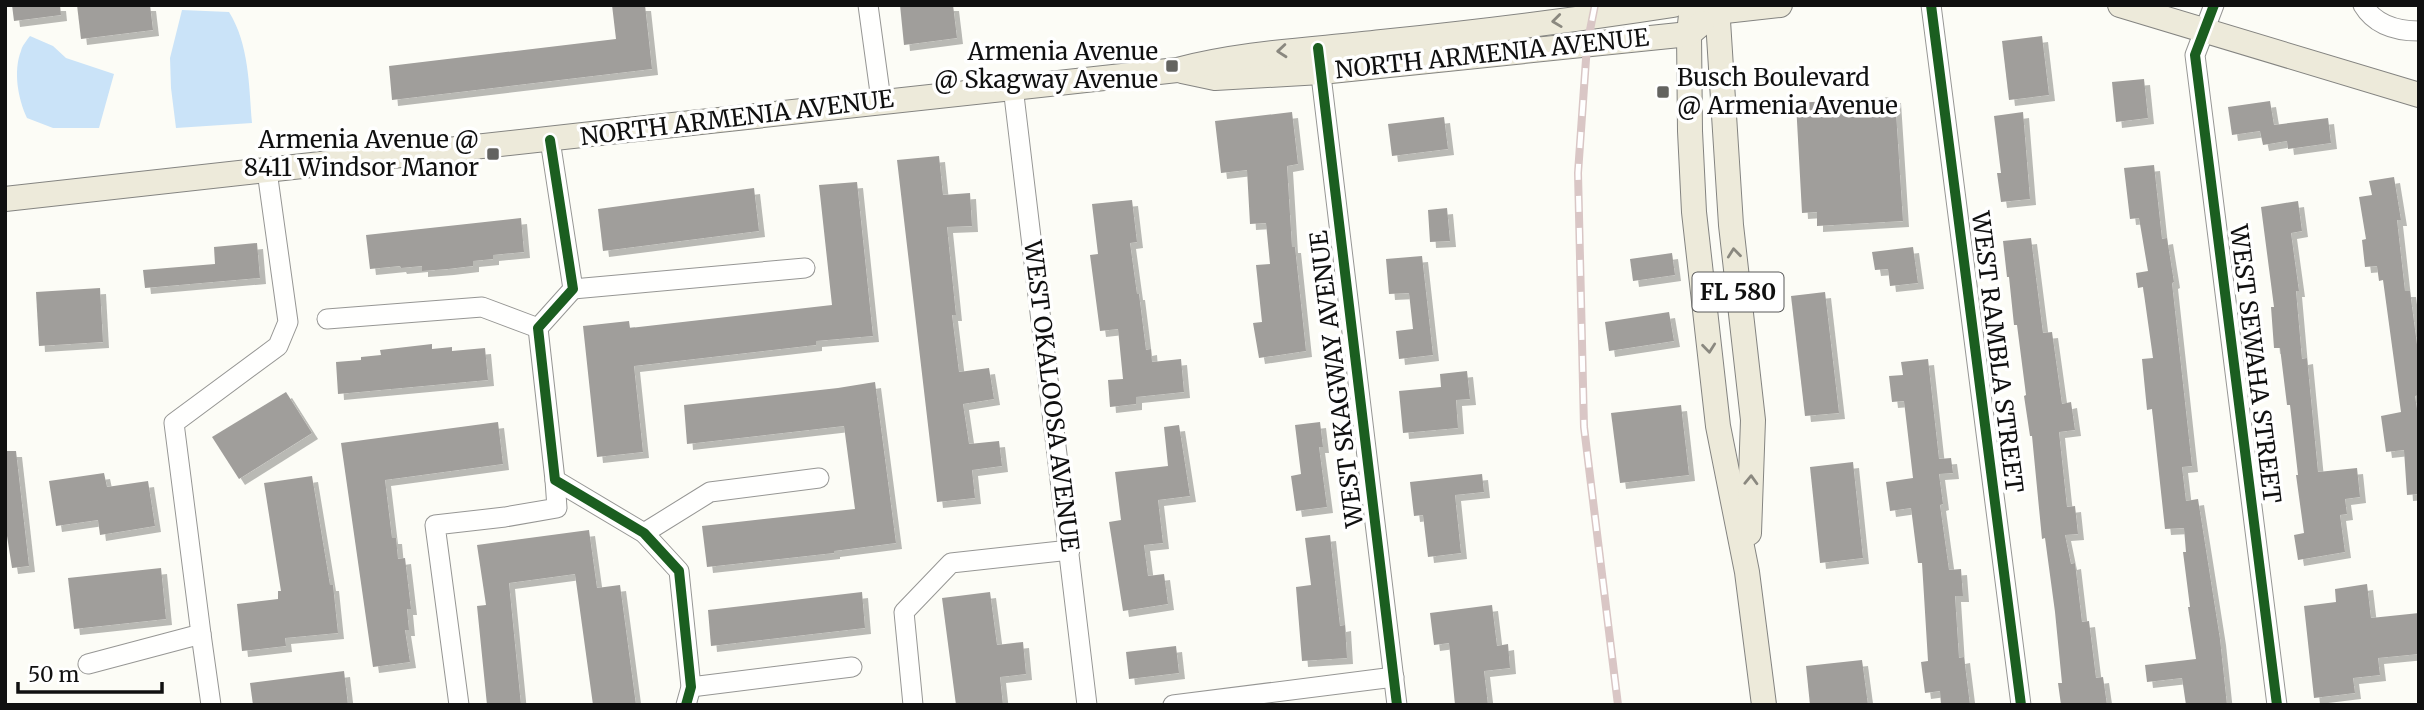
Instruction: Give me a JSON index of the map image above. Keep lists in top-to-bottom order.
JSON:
{
  "streets": {
    "main road": ["NORTH ARMENIA AVENUE", "FL 580"],
    "street": [
      "WEST RAMBLA STREET",
      "WEST SEWAHA STREET",
      "WEST SKAGWAY AVENUE",
      "WEST OKALOOSA AVENUE"
    ]
  },
  "crossings": [
    ["NORTH ARMENIA AVENUE", "FL 580"],
    ["NORTH ARMENIA AVENUE", "WEST SKAGWAY AVENUE"],
    ["NORTH ARMENIA AVENUE", "WEST OKALOOSA AVENUE"]
  ],
  "places": {
    "transit": ["Armenia Avenue @ Skagway Avenue", "Busch Boulevard @ Armenia Avenue", "Armenia Avenue @ 8411 Windsor Manor"]
  },
  "scale_bar": "50 m"
}
